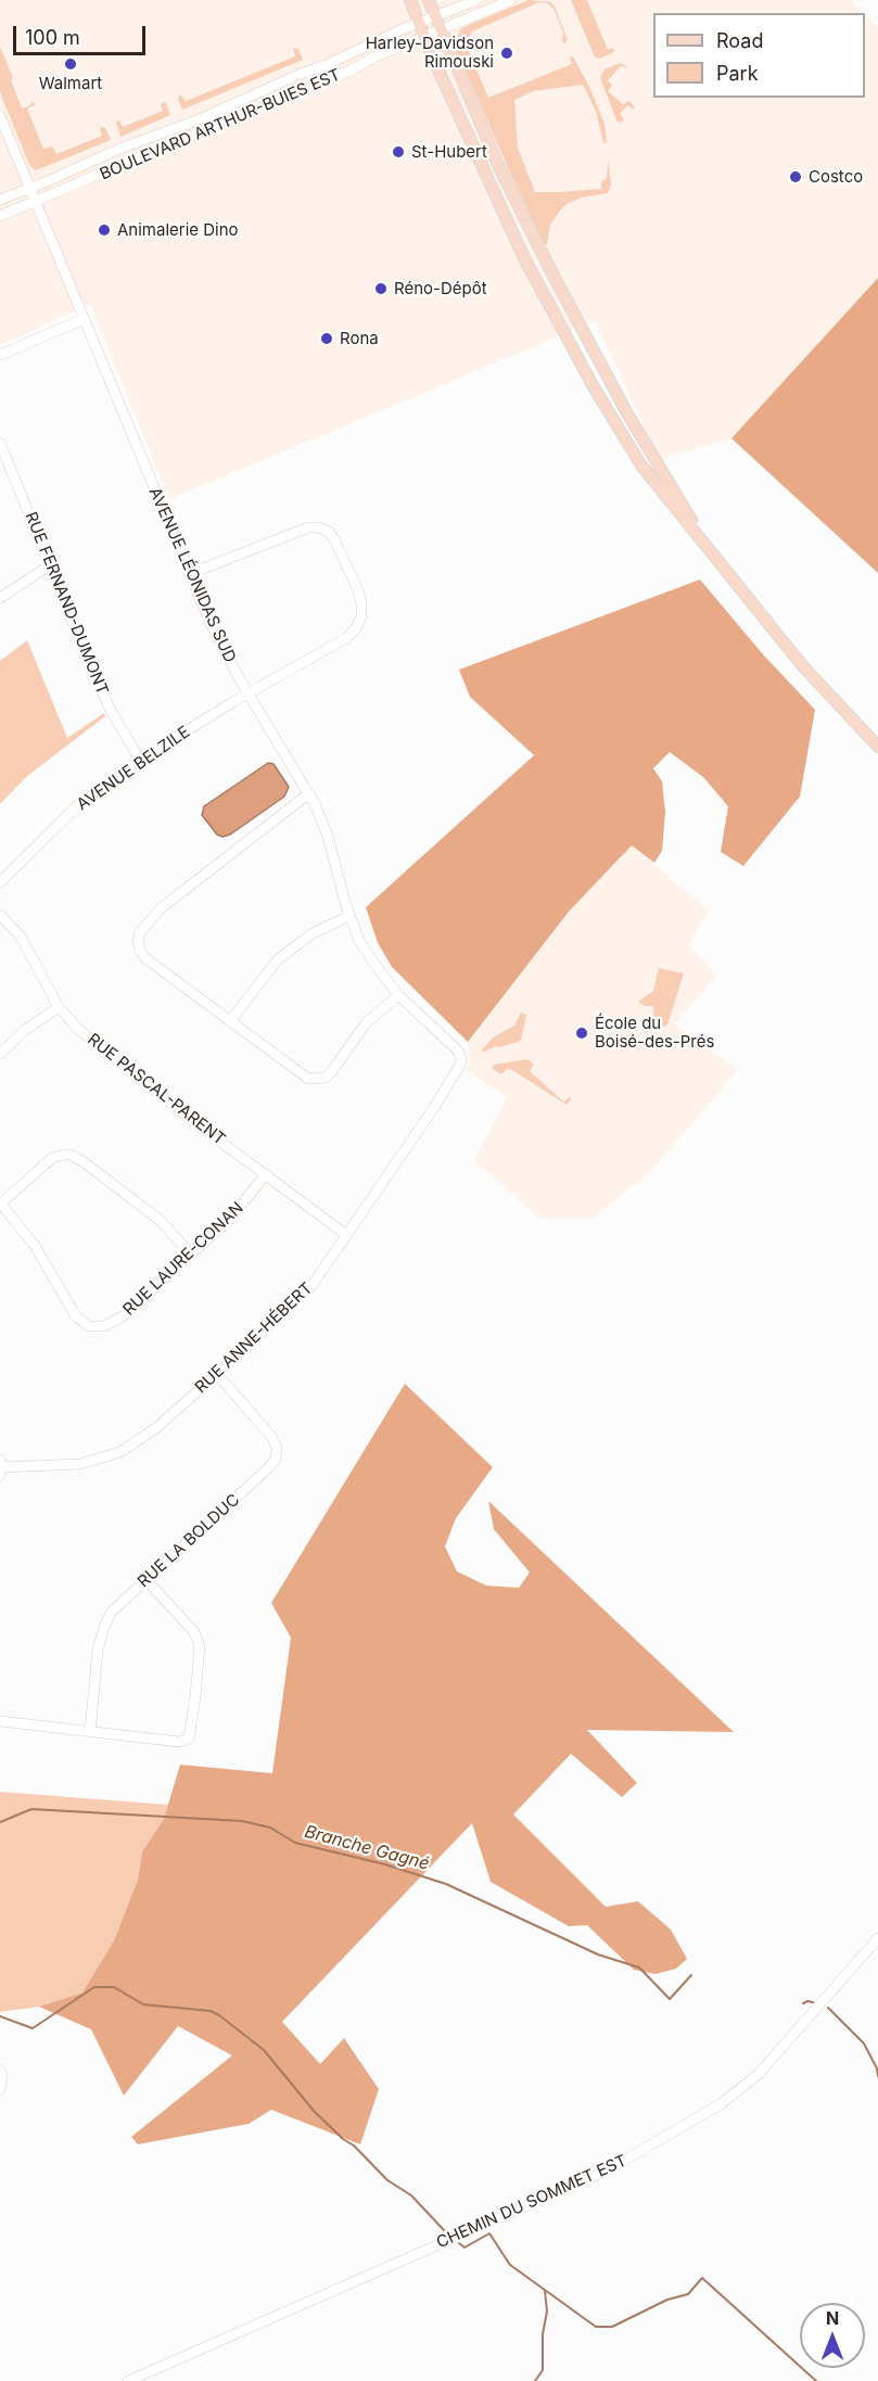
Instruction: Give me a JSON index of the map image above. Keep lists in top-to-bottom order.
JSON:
{
  "streets": {
    "street": [
      "BOULEVARD ARTHUR-BUIES EST",
      "AVENUE LÉONIDAS SUD",
      "RUE FERNAND-DUMONT",
      "AVENUE BELZILE",
      "RUE PASCAL-PARENT",
      "RUE LAURE-CONAN",
      "RUE ANNE-HÉBERT",
      "RUE LA BOLDUC",
      "CHEMIN DU SOMMET EST"
    ]
  },
  "crossings": [
    ["BOULEVARD ARTHUR-BUIES EST", "AVENUE LÉONIDAS SUD"],
    ["AVENUE LÉONIDAS SUD", "AVENUE BELZILE"],
    ["AVENUE LÉONIDAS SUD", "RUE ANNE-HÉBERT"],
    ["RUE FERNAND-DUMONT", "AVENUE BELZILE"],
    ["RUE PASCAL-PARENT", "RUE LAURE-CONAN"],
    ["RUE PASCAL-PARENT", "RUE ANNE-HÉBERT"],
    ["RUE ANNE-HÉBERT", "RUE LA BOLDUC"]
  ],
  "water": ["Branche Gagné"],
  "places": [
    "Harley-Davidson Rimouski",
    "Walmart",
    "St-Hubert",
    "Costco",
    "Animalerie Dino",
    "Réno-Dépôt",
    "Rona",
    "École du Boisé-des-Prés"
  ],
  "legend": ["Road", "Park"],
  "scale_bar": "100 m",
  "north": "top"
}
